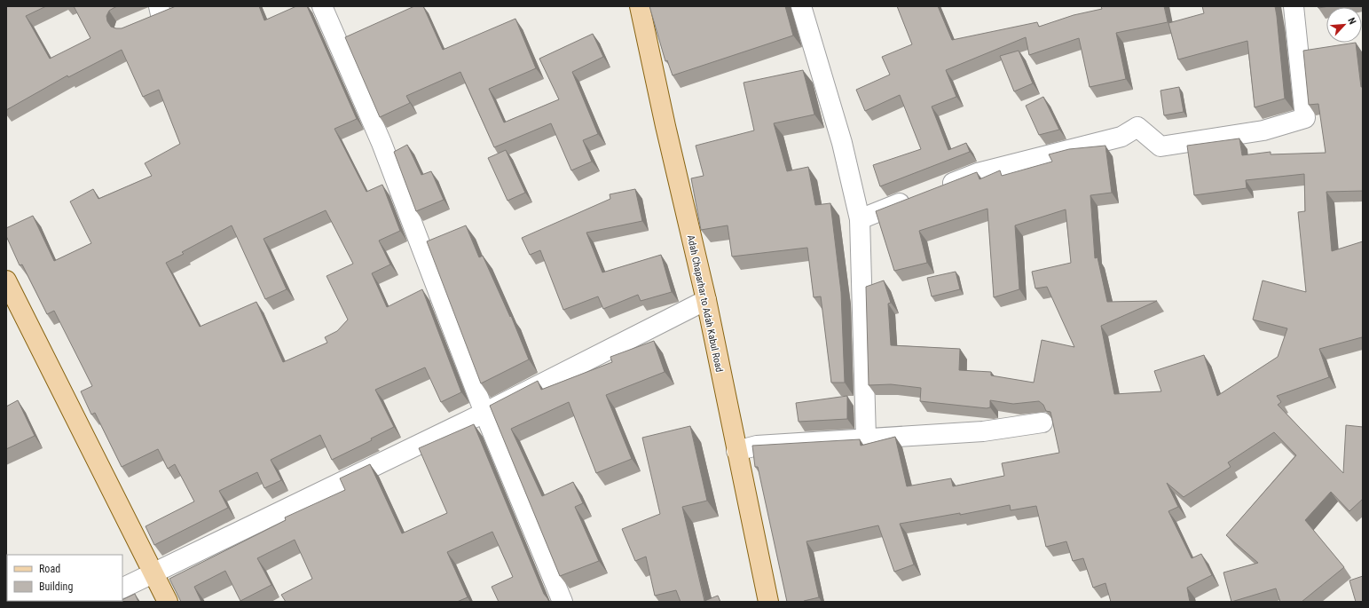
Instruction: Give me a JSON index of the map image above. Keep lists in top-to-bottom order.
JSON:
{
  "streets": {
    "main road": ["Adah Chaparhar to Adah Kabul Road"]
  },
  "legend": ["Road", "Building"],
  "north": "top right"
}
